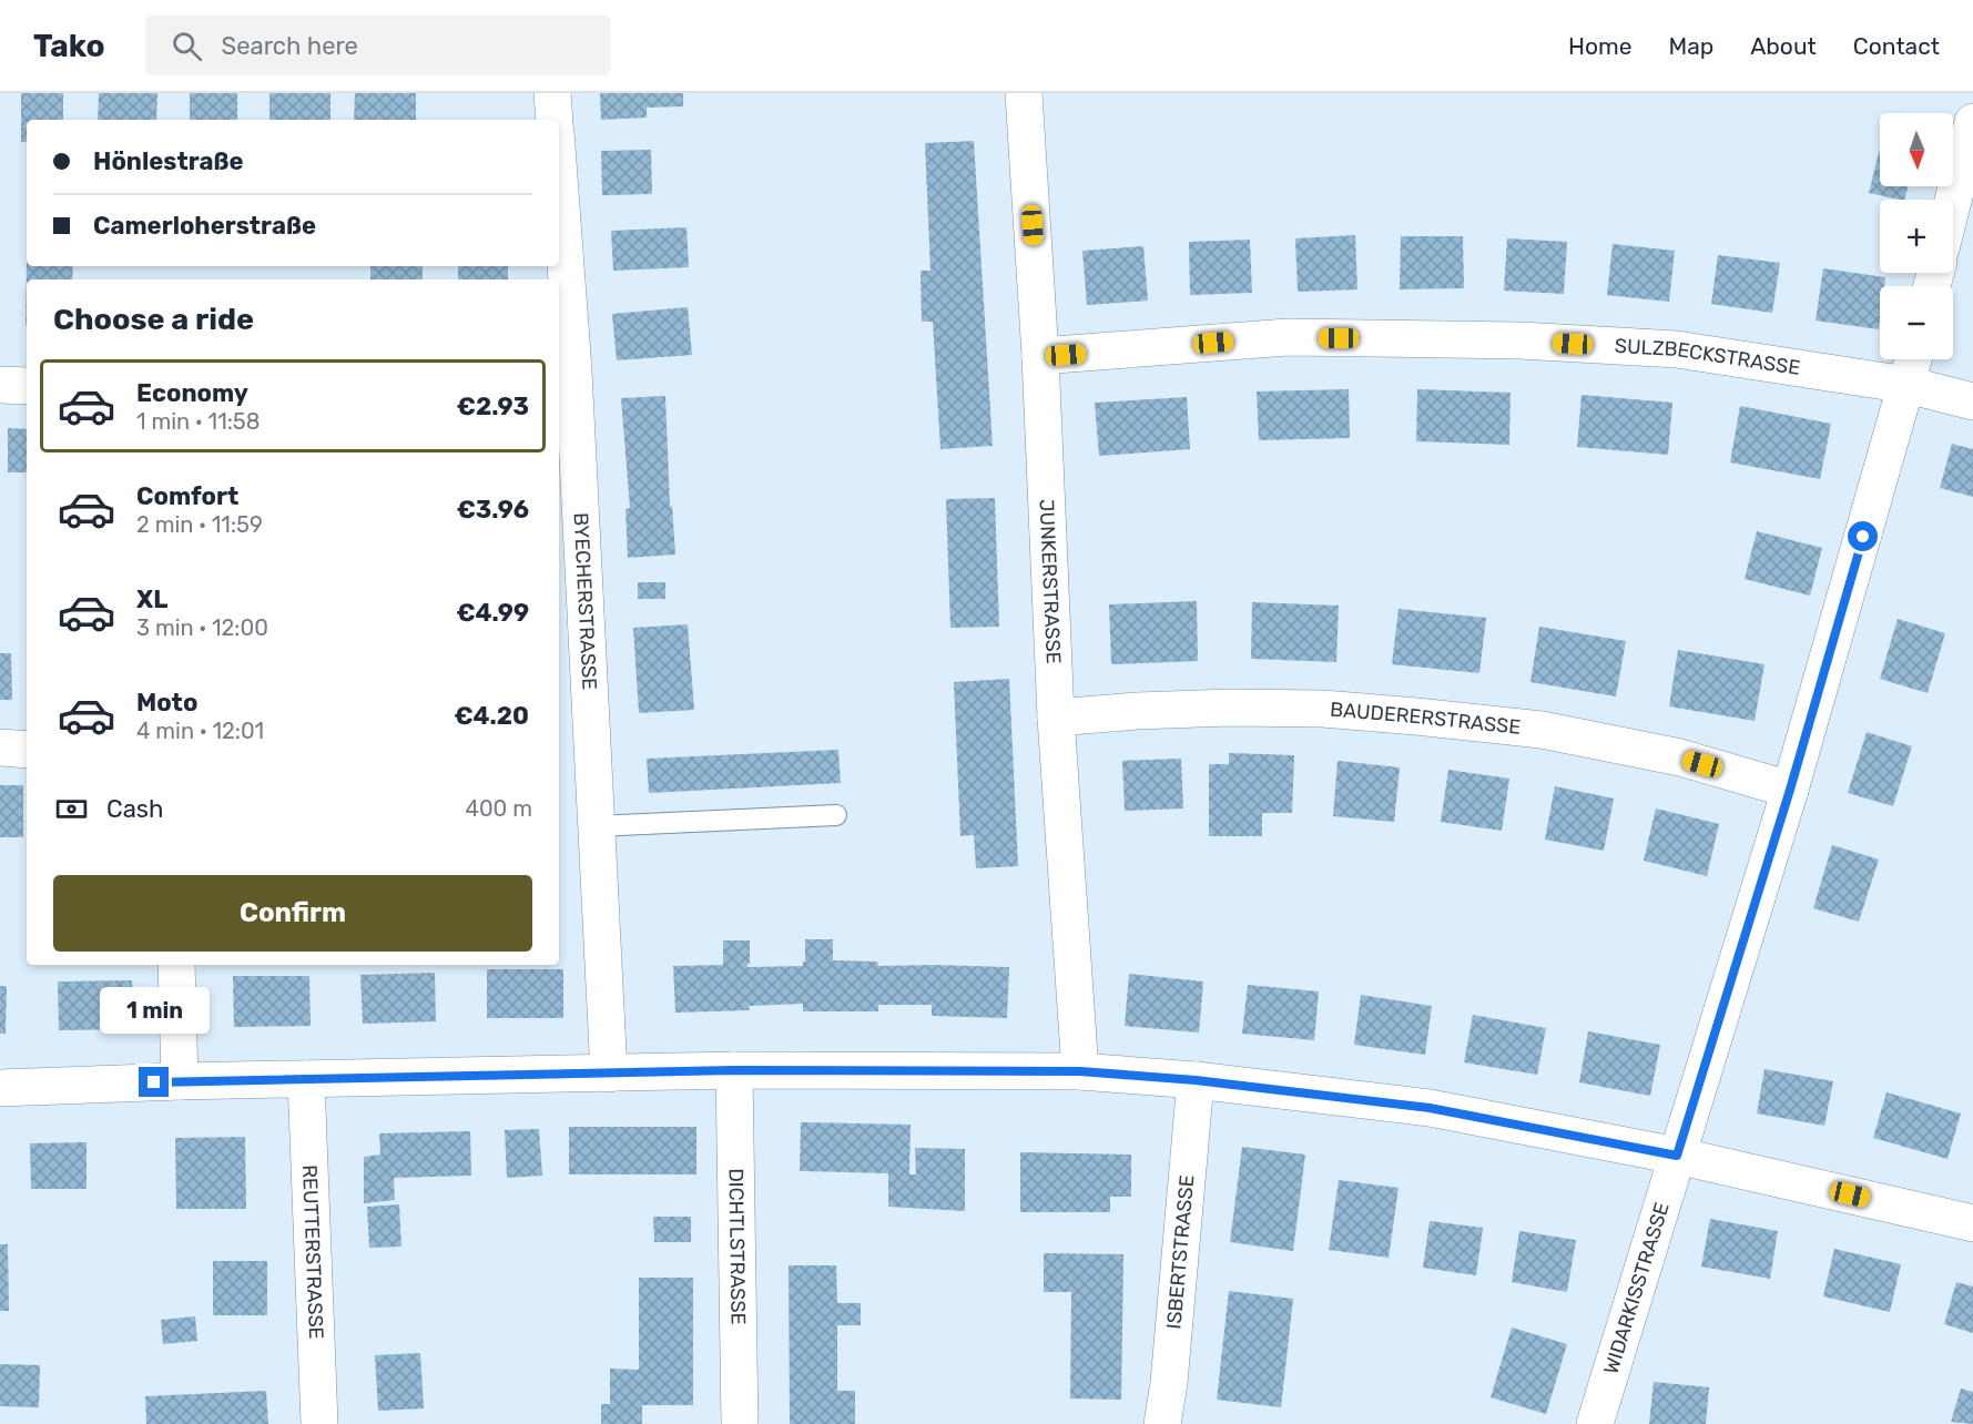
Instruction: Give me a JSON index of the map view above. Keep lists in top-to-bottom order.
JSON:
{
  "streets": {
    "street": [
      "SULZBECKSTRASSE",
      "JUNKERSTRASSE",
      "BYECHERSTRASSE",
      "BAUDERERSTRASSE",
      "DICHTLSTRASSE",
      "REUTTERSTRASSE",
      "ISBERTSTRASSE",
      "WIDARKISSTRASSE"
    ]
  },
  "crossings": [
    ["SULZBECKSTRASSE", "JUNKERSTRASSE"],
    ["SULZBECKSTRASSE", "WIDARKISSTRASSE"],
    ["JUNKERSTRASSE", "BAUDERERSTRASSE"],
    ["BAUDERERSTRASSE", "WIDARKISSTRASSE"]
  ],
  "north": "bottom",
  "page": {
    "header": "Tako",
    "search": "Search here",
    "nav": [
      "Home",
      "Map",
      "About",
      "Contact"
    ],
    "map_buttons": ["+", "−"],
    "banner": ["Hönlestraße", "Camerloherstraße"],
    "heading": "Choose a ride",
    "list": [
      {
        "name": "Economy",
        "note": "1 min · 11:58",
        "value": "€2.93"
      },
      {
        "name": "Comfort",
        "note": "2 min · 11:59",
        "value": "€3.96"
      },
      {
        "name": "XL",
        "note": "3 min · 12:00",
        "value": "€4.99"
      },
      {
        "name": "Moto",
        "note": "4 min · 12:01",
        "value": "€4.20"
      }
    ],
    "pay": ["Cash", "400 m"],
    "buttons": "Confirm",
    "bubble": "1 min"
  }
}
